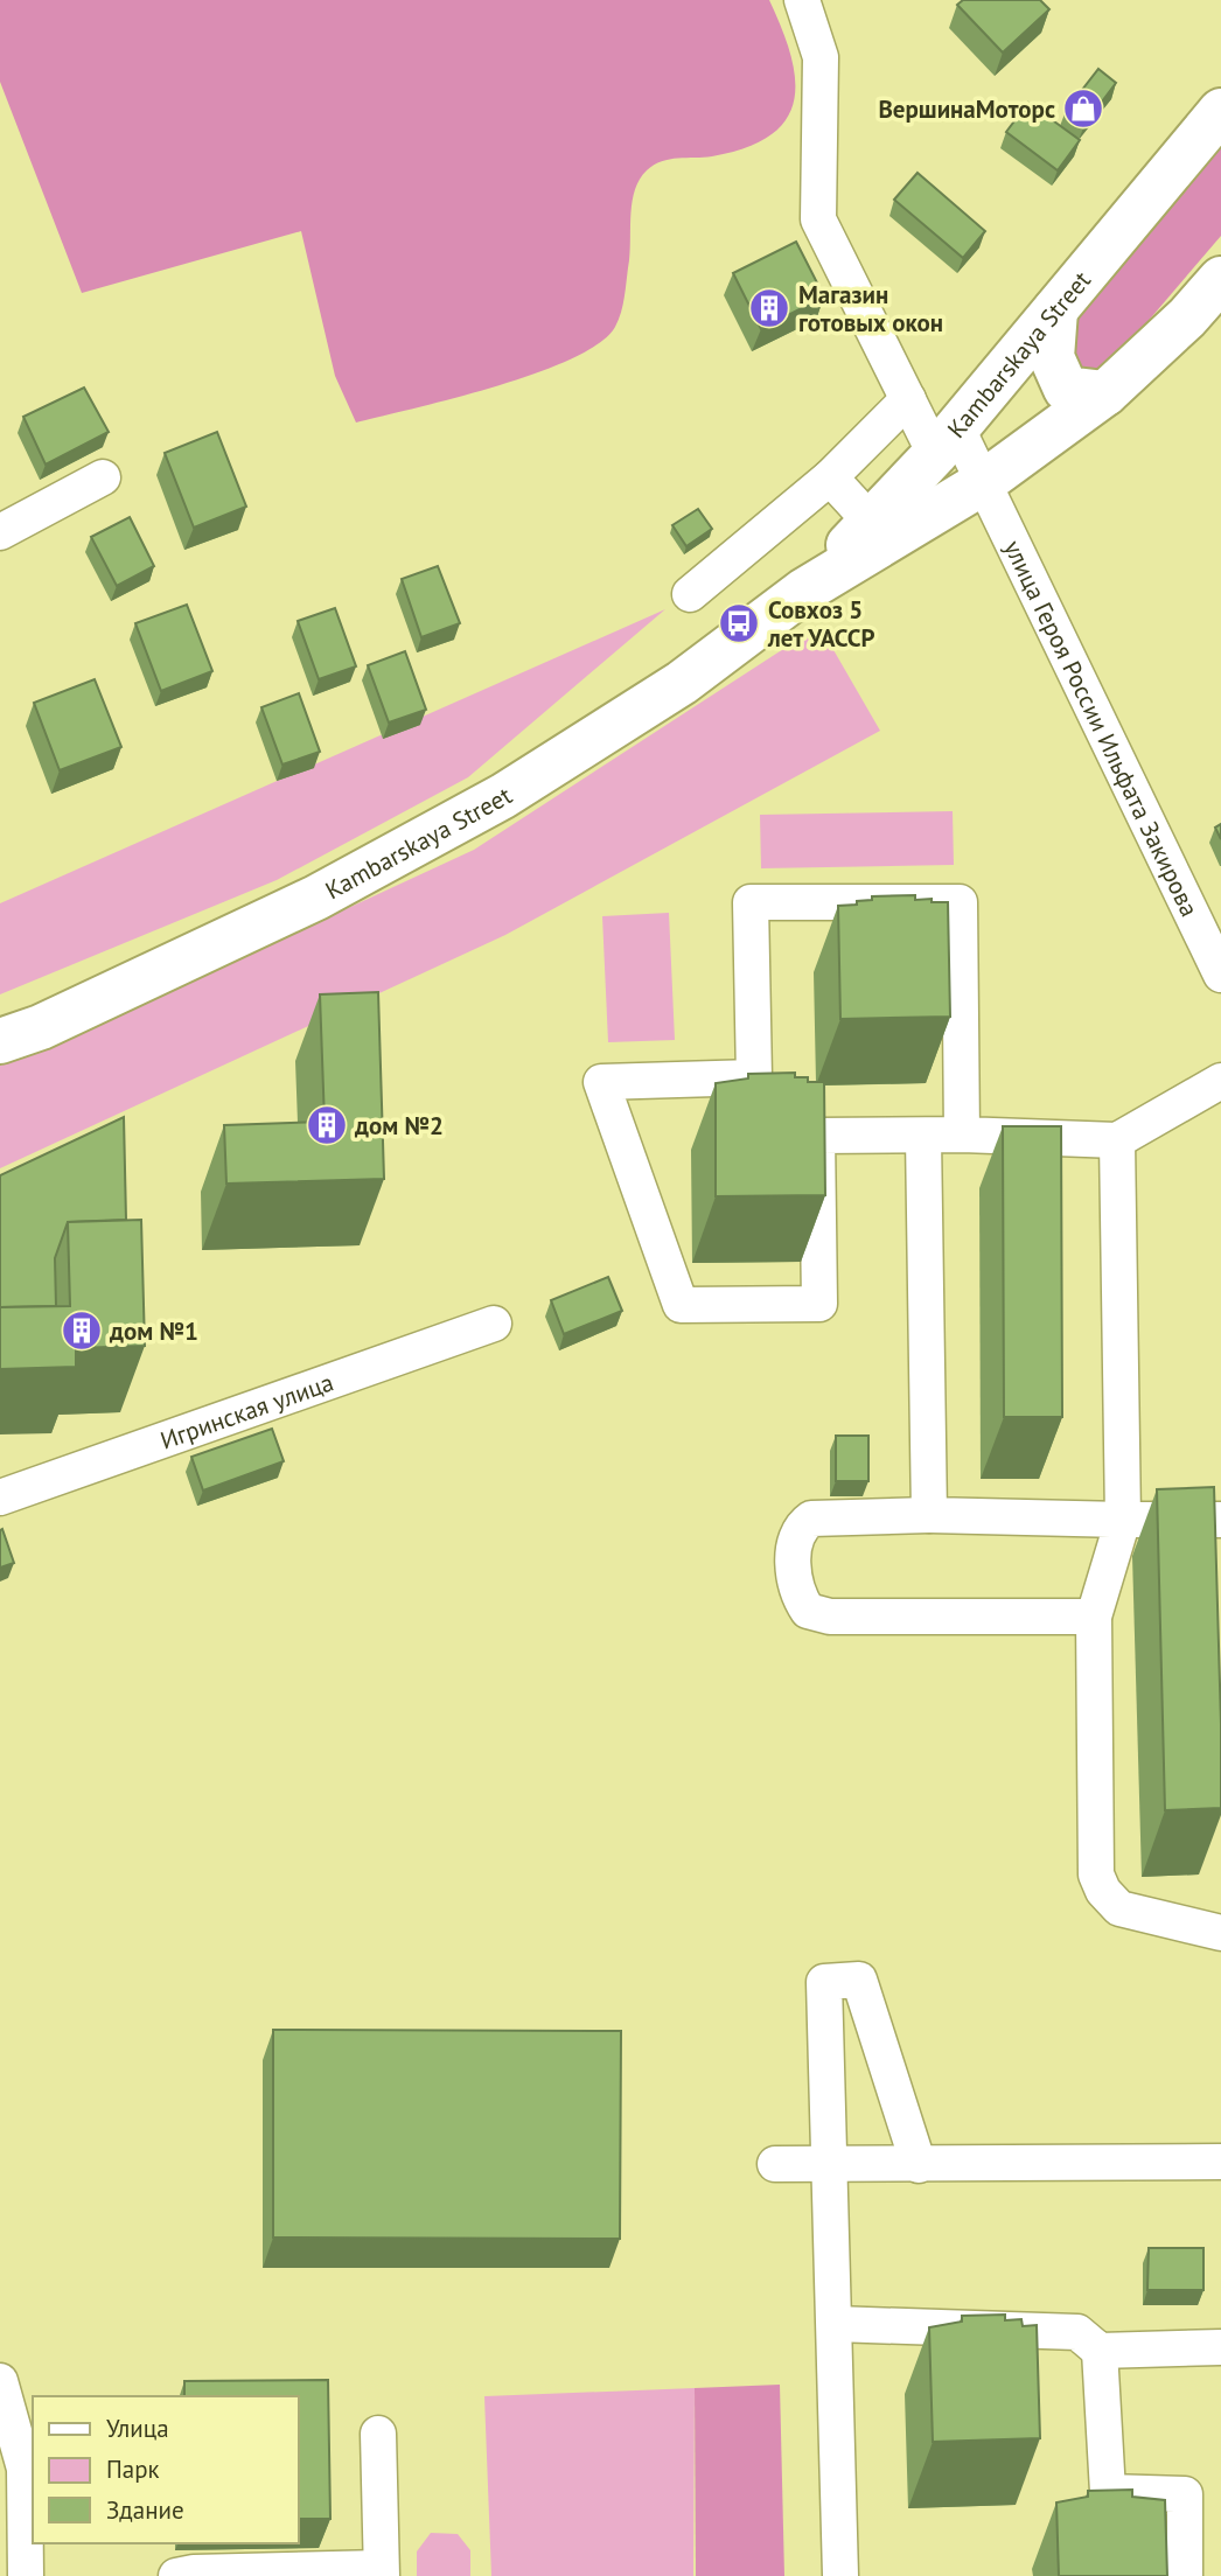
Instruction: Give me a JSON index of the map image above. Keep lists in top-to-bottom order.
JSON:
{
  "streets": {
    "main road": ["Kambarskaya Street"],
    "street": ["улица Героя России Ильфата Закирова", "Игринская улица"]
  },
  "crossings": [
    ["Kambarskaya Street", "улица Героя России Ильфата Закирова"]
  ],
  "places": {
    "shop": ["ВершинаМоторс"],
    "building": ["Магазин готовых окон", "дом №2", "дом №1"],
    "bus stop": ["Совхоз 5 лет УАССР"]
  },
  "legend": ["Улица", "Парк", "Здание"]
}
